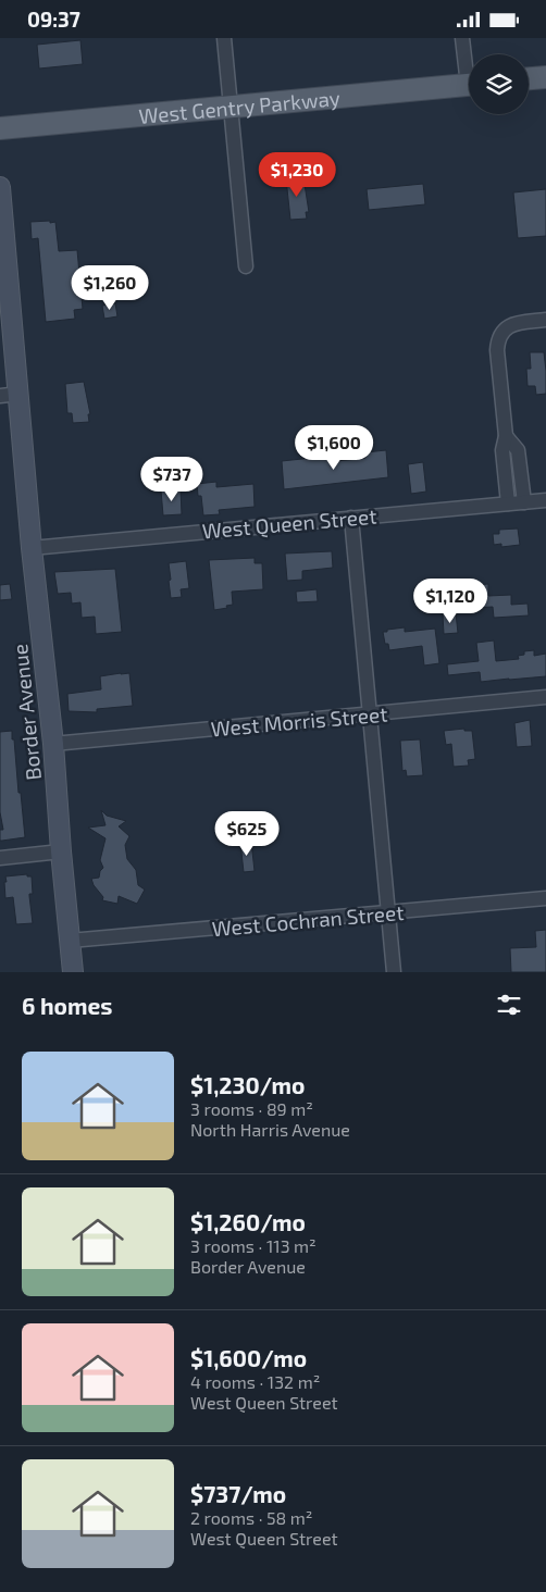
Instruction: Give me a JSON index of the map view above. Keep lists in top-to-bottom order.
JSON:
{
  "streets": {
    "main road": ["West Gentry Parkway"],
    "street": [
      "West Queen Street",
      "Border Avenue",
      "West Morris Street",
      "West Cochran Street"
    ]
  },
  "crossings": [
    ["West Queen Street", "Border Avenue"],
    ["Border Avenue", "West Morris Street"],
    ["Border Avenue", "West Cochran Street"]
  ],
  "page": {
    "status": "09:37",
    "price": [
      "$1,230",
      "$1,260",
      "$1,600",
      "$737",
      "$1,120",
      "$625"
    ],
    "heading": "6 homes",
    "list": [
      {
        "name": "$1,230/mo",
        "note": "3 rooms · 89 m² · North Harris Avenue"
      },
      {
        "name": "$1,260/mo",
        "note": "3 rooms · 113 m² · Border Avenue"
      },
      {
        "name": "$1,600/mo",
        "note": "4 rooms · 132 m² · West Queen Street"
      },
      {
        "name": "$737/mo",
        "note": "2 rooms · 58 m² · West Queen Street"
      }
    ]
  }
}
